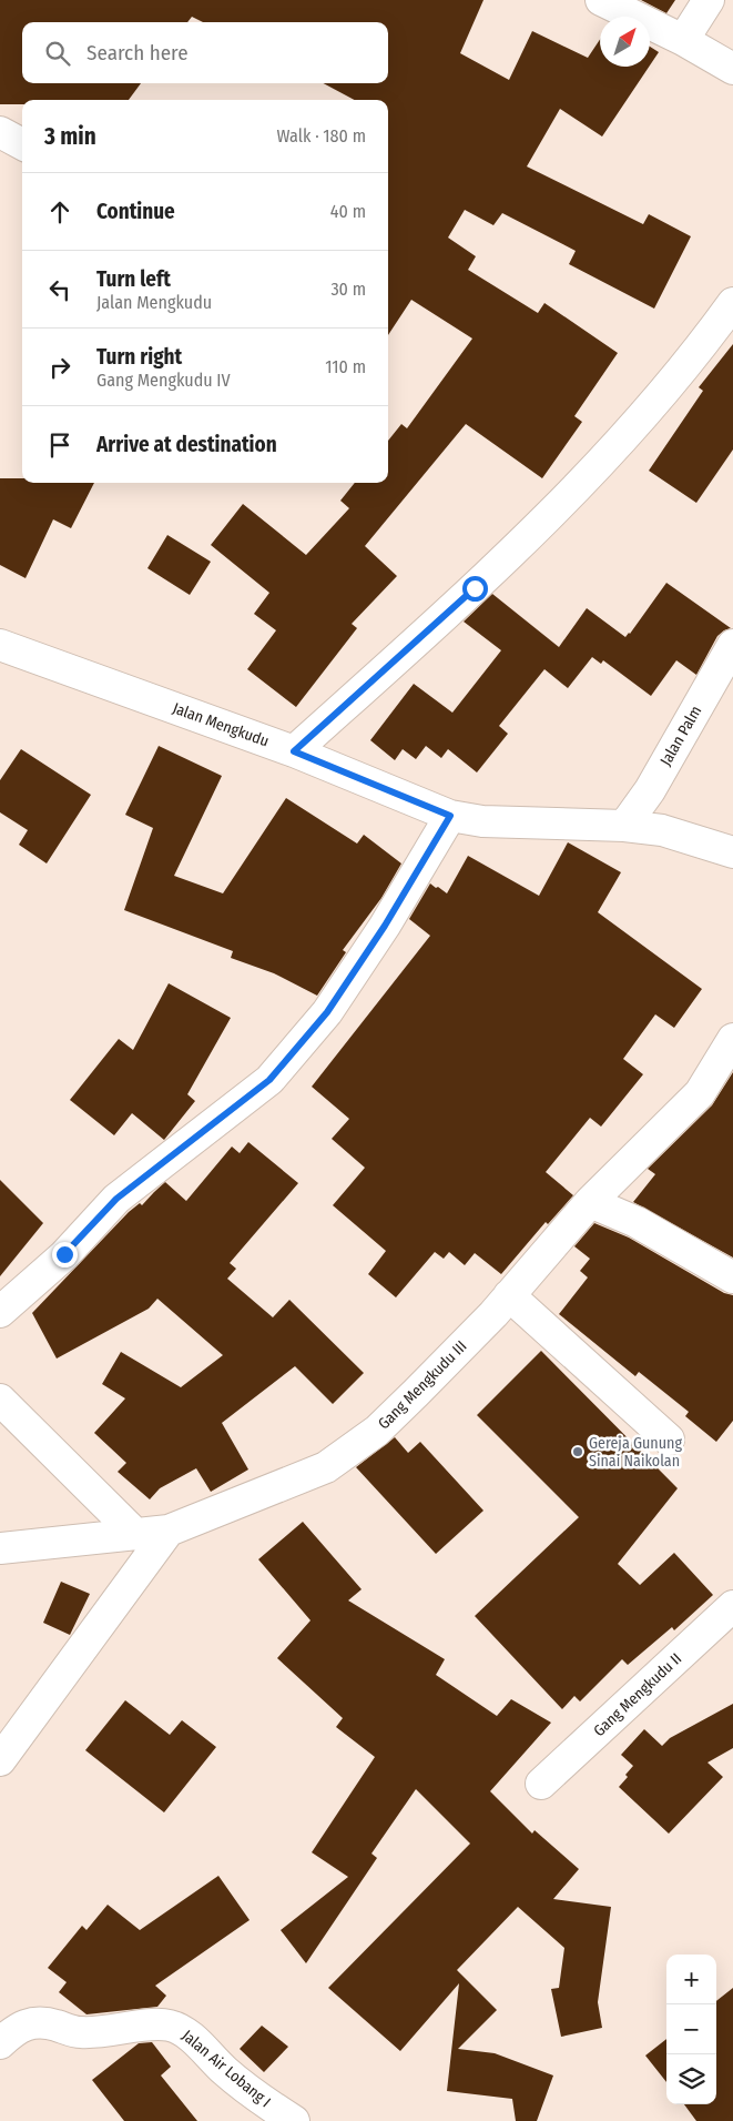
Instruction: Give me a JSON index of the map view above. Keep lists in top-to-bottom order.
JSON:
{
  "streets": {
    "street": [
      "Jalan Mengkudu",
      "Jalan Palm",
      "Gang Mengkudu III",
      "Gang Mengkudu II",
      "Jalan Air Lobang I"
    ]
  },
  "crossings": [
    ["Jalan Mengkudu", "Jalan Palm"]
  ],
  "places": ["Gereja Gunung Sinai Naikolan"],
  "north": "top right",
  "page": {
    "search": "Search here",
    "heading": ["3 min", "Walk · 180 m"],
    "list": [
      ["Continue", "40 m"],
      ["Turn left", "Jalan Mengkudu", "30 m"],
      ["Turn right", "Gang Mengkudu IV", "110 m"],
      "Arrive at destination"
    ],
    "map_buttons": ["+", "−"]
  }
}
